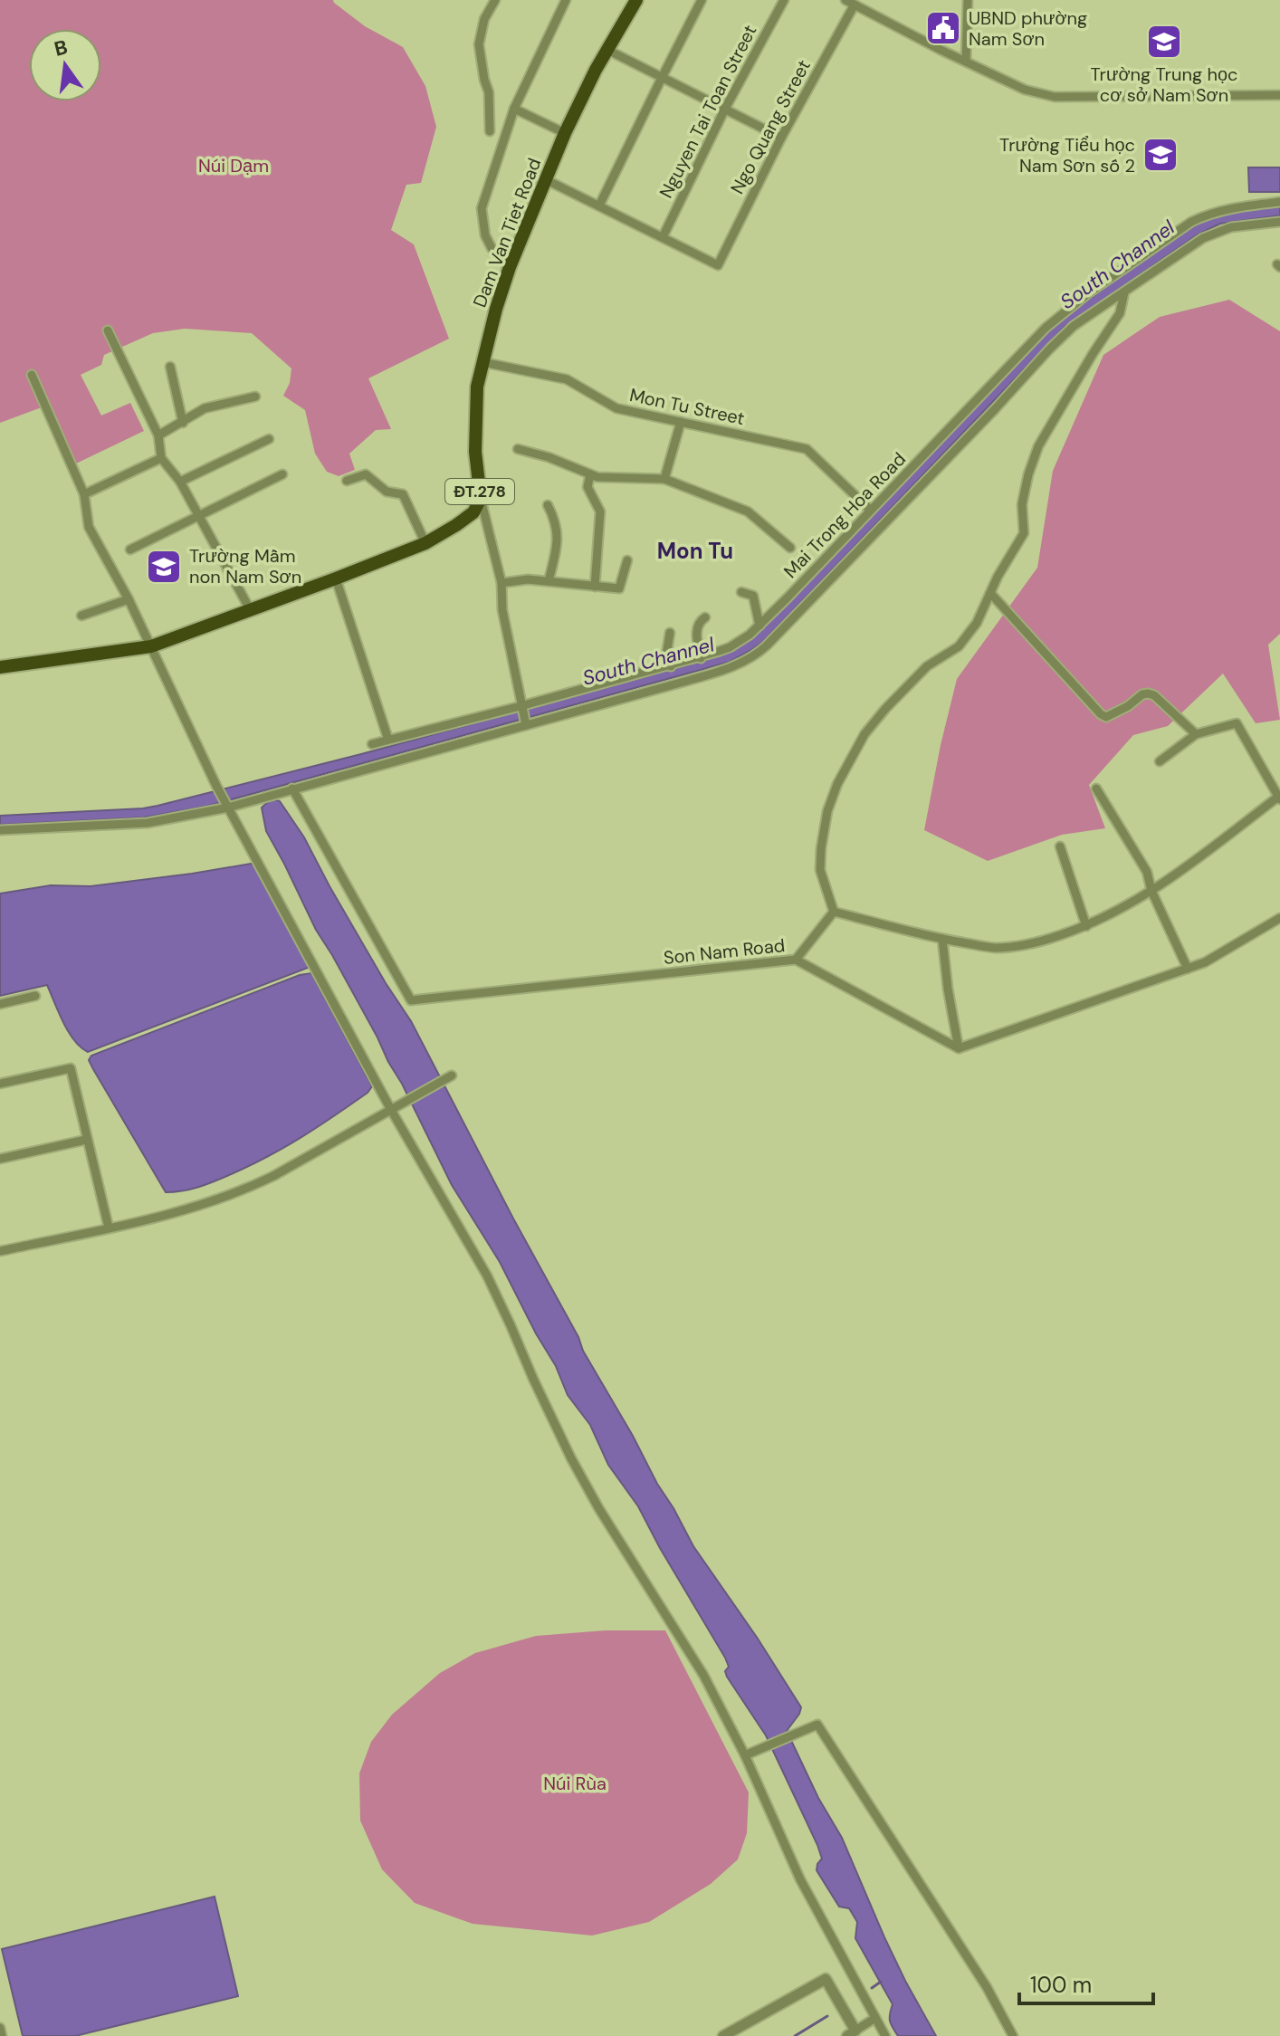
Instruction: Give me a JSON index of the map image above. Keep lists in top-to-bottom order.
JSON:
{
  "streets": {
    "main road": ["Dam Van Tiet Road", "ĐT.278"],
    "street": [
      "Nguyen Tai Toan Street",
      "Ngo Quang Street",
      "Mon Tu Street",
      "Mai Trong Hoa Road",
      "Son Nam Road"
    ]
  },
  "crossings": [
    ["Nguyen Tai Toan Street", "Ngo Quang Street"],
    ["Dam Van Tiet Road", "Mon Tu Street"],
    ["Dam Van Tiet Road", "ĐT.278"],
    ["Mon Tu Street", "Mai Trong Hoa Road"]
  ],
  "districts": ["Mon Tu"],
  "water": ["South Channel"],
  "parks": ["Núi Dạm", "Núi Rùa"],
  "places": {
    "public building": ["UBND phường Nam Sơn"],
    "school or university": ["Trường Trung học cơ sở Nam Sơn", "Trường Tiểu học Nam Sơn số 2", "Trường Mầm non Nam Sơn"]
  },
  "scale_bar": "100 m",
  "north": "top"
}
